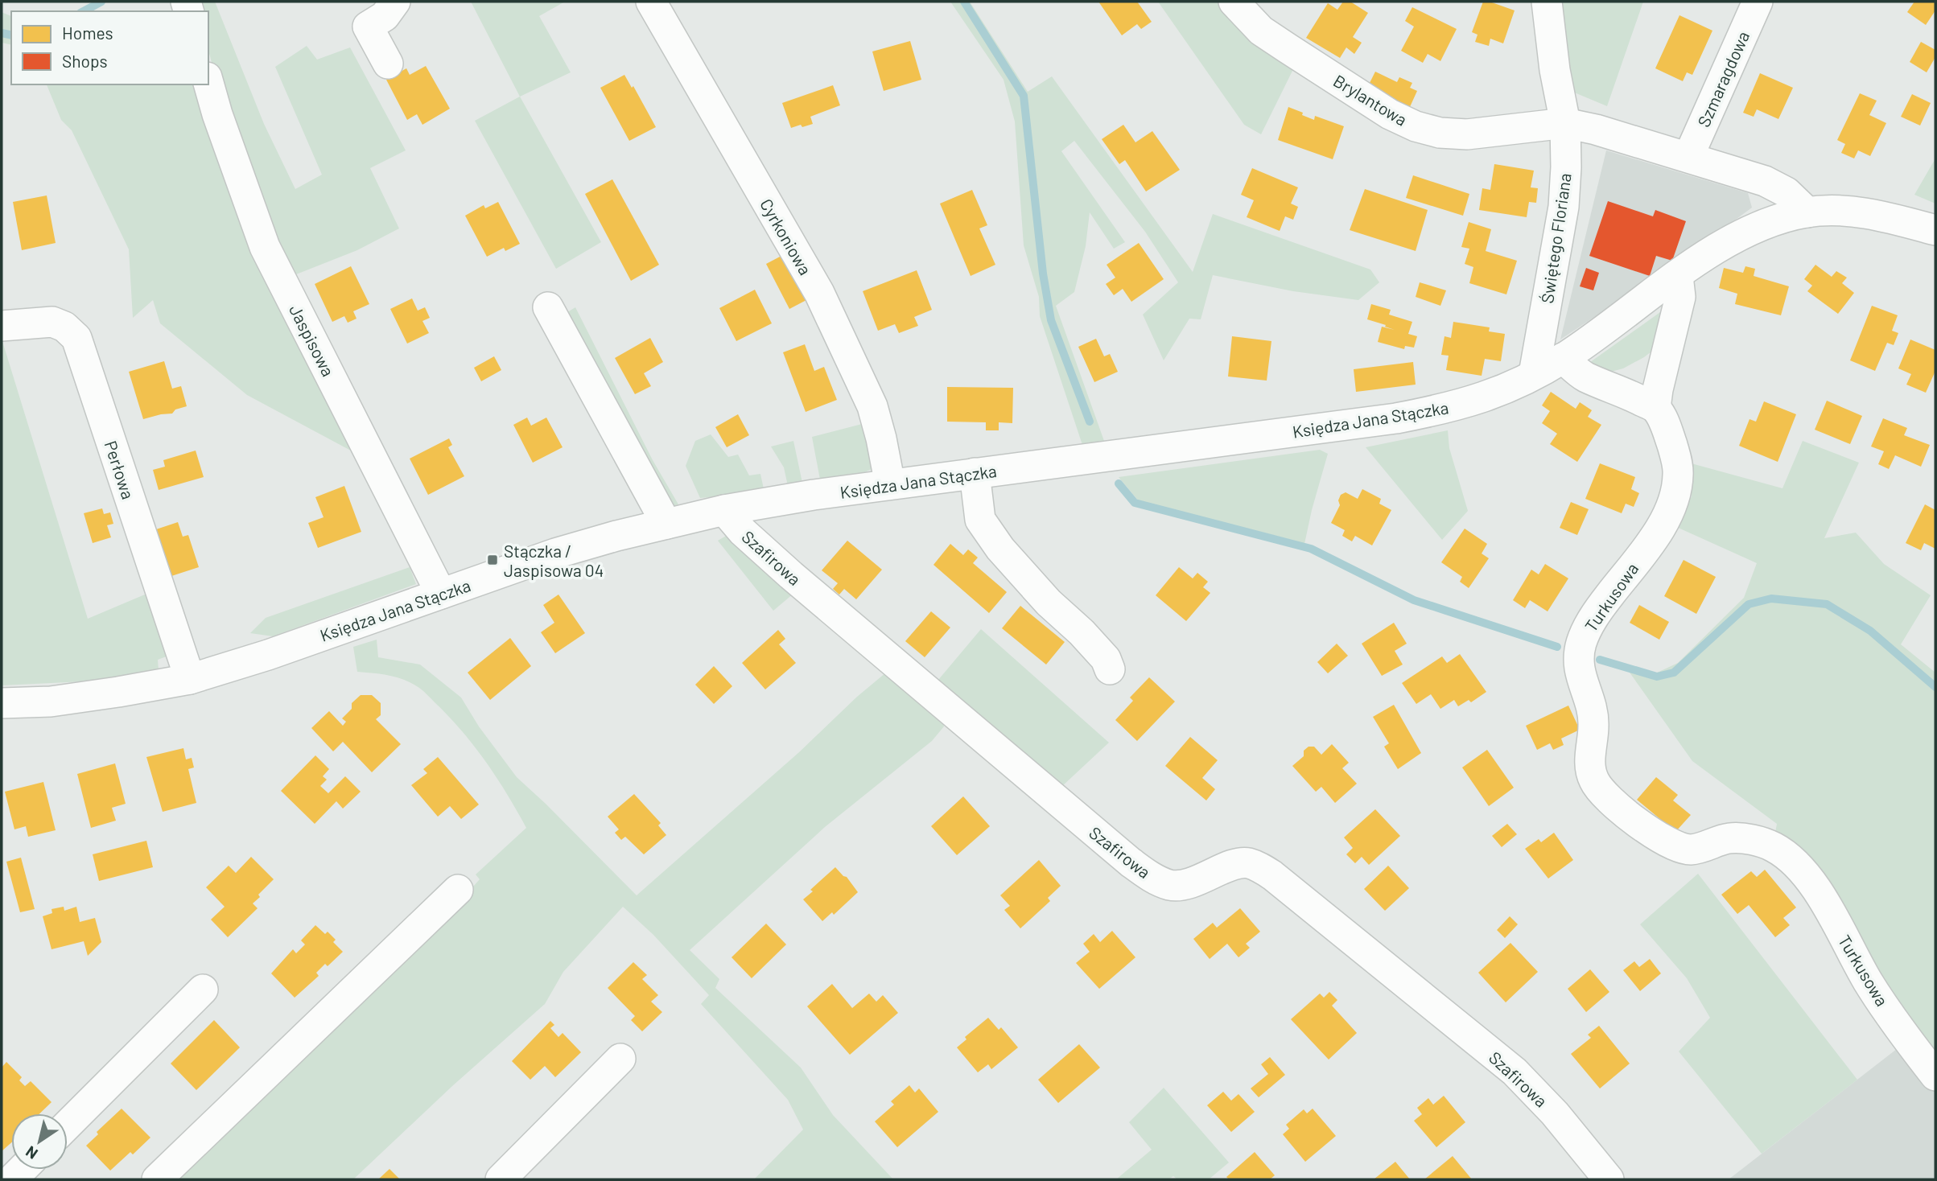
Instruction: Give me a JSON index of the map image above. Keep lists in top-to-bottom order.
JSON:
{
  "streets": {
    "street": [
      "Szmaragdowa",
      "Brylantowa",
      "Cyrkoniowa",
      "Świętego Floriana",
      "Jaspisowa",
      "Księdza Jana Stączka",
      "Perłowa",
      "Szafirowa",
      "Turkusowa"
    ]
  },
  "crossings": [
    ["Brylantowa", "Świętego Floriana"],
    ["Cyrkoniowa", "Księdza Jana Stączka"],
    ["Świętego Floriana", "Księdza Jana Stączka"],
    ["Jaspisowa", "Księdza Jana Stączka"],
    ["Księdza Jana Stączka", "Perłowa"],
    ["Księdza Jana Stączka", "Szafirowa"]
  ],
  "places": {
    "transit": ["Stączka / Jaspisowa 04"]
  },
  "legend": ["Homes", "Shops"],
  "north": "bottom left"
}
